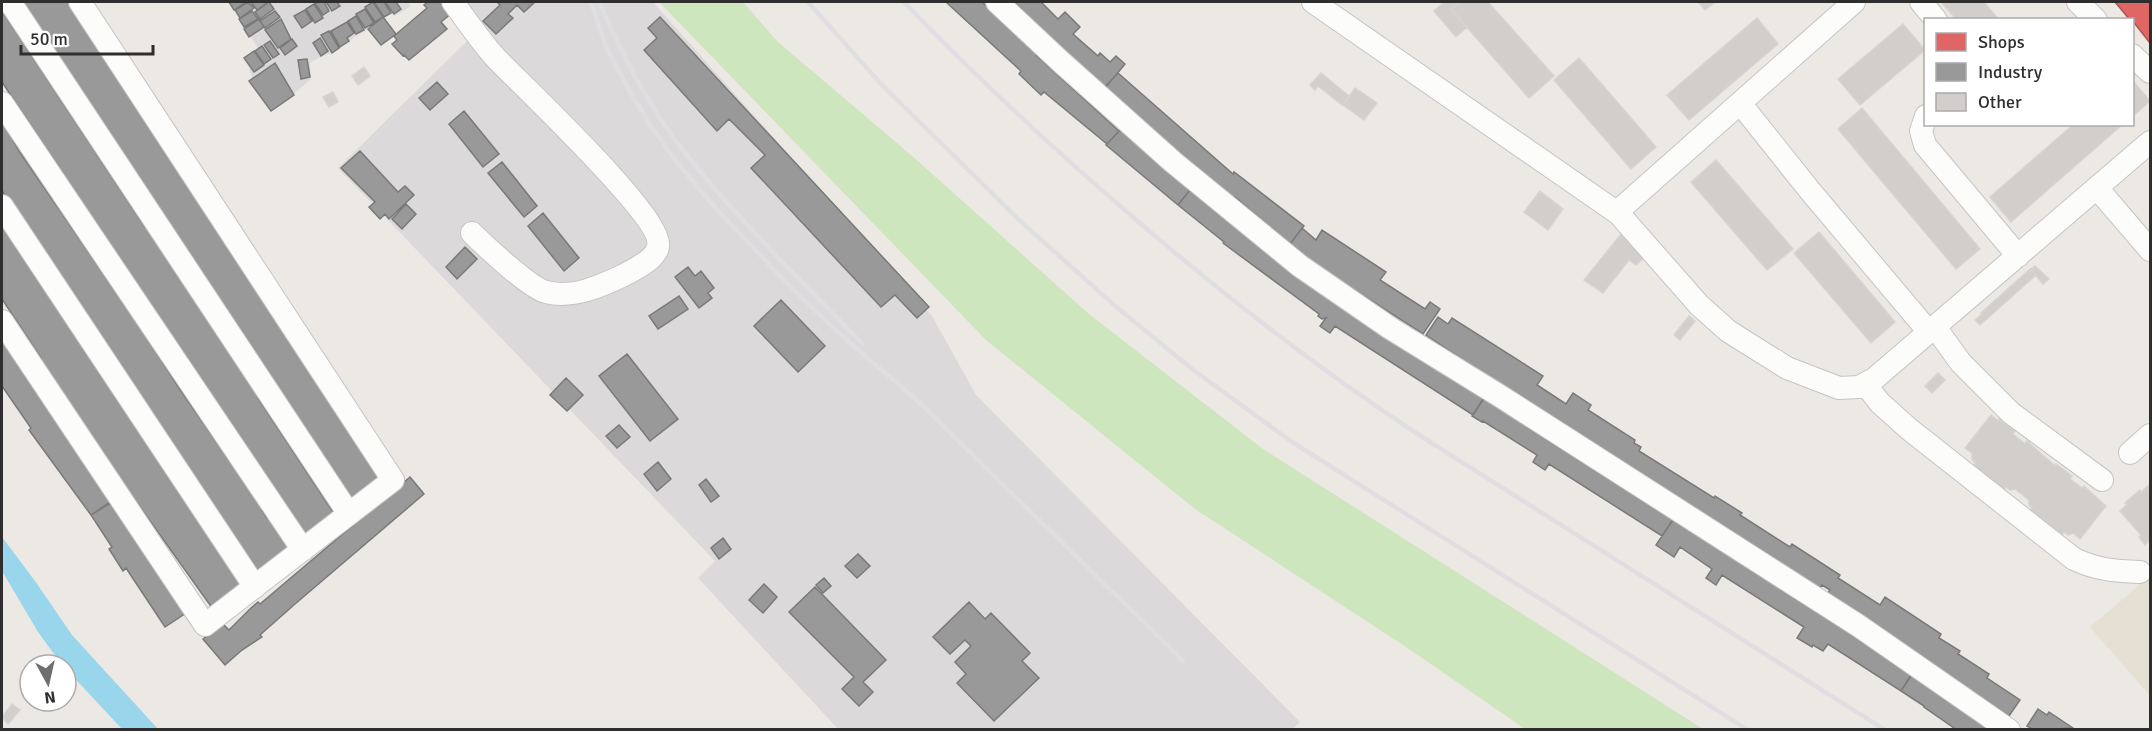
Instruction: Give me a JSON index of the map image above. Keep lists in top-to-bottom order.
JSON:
{
  "legend": ["Shops", "Industry", "Other"],
  "scale_bar": "50 m",
  "north": "bottom"
}
